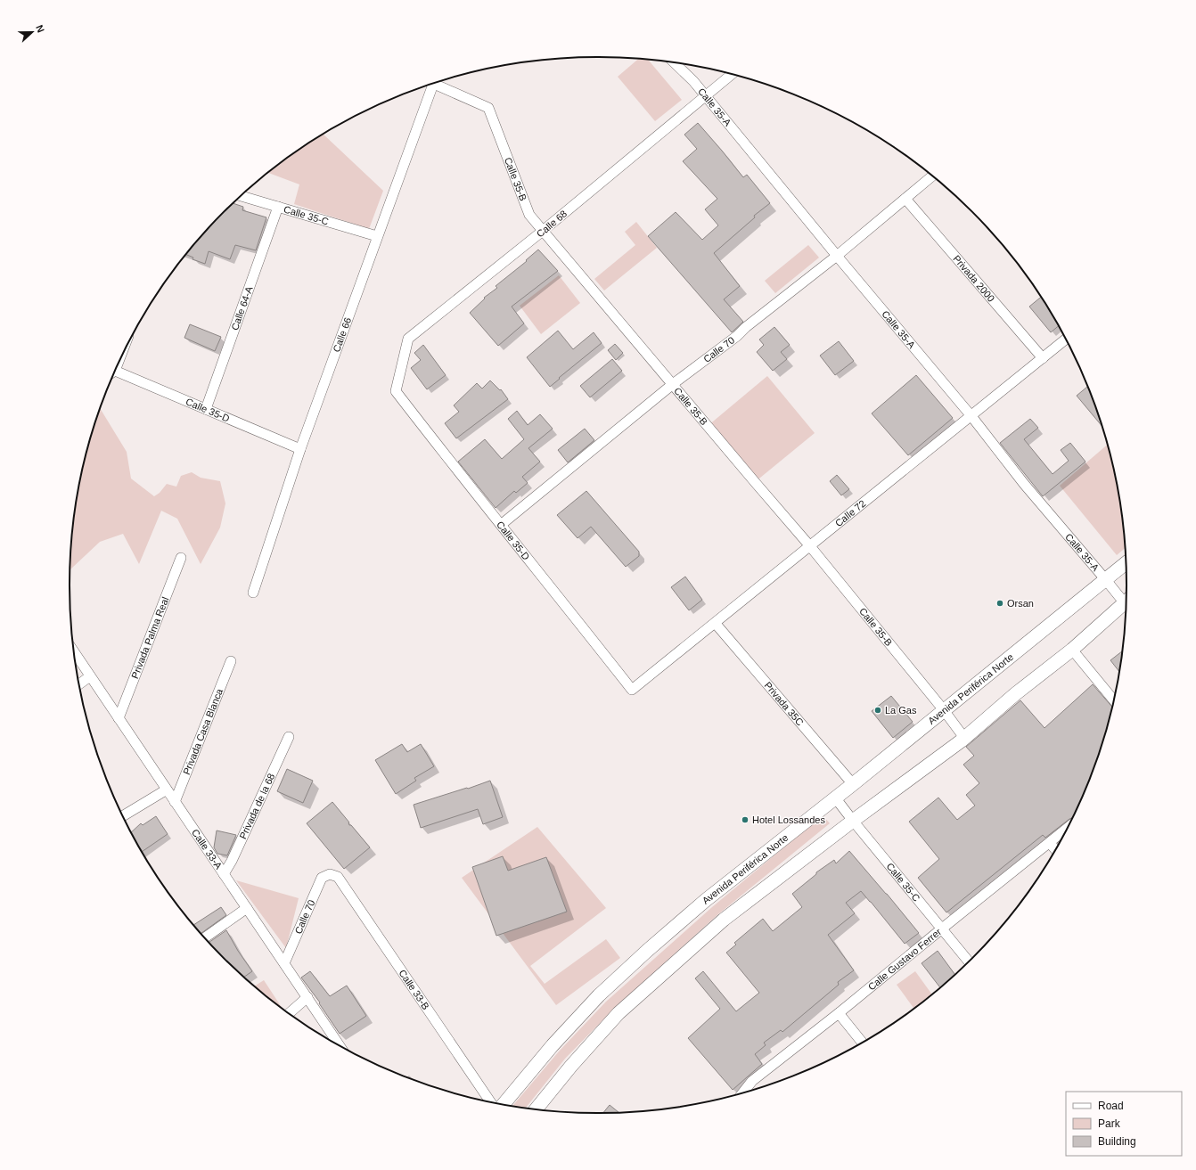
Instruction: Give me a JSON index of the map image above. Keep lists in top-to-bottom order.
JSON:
{
  "streets": {
    "main road": ["Avenida Periférica Norte"],
    "street": [
      "Calle 35-A",
      "Calle 35-B",
      "Calle 35-C",
      "Calle 68",
      "Privada 2000",
      "Calle 64-A",
      "Calle 66",
      "Calle 70",
      "Calle 35-D",
      "Calle 72",
      "Privada Palma Real",
      "Privada 35C",
      "Privada Casa Blanca",
      "Privada de la 68",
      "Calle 33-A",
      "Calle Gustavo Ferrer",
      "Calle 33-B"
    ]
  },
  "crossings": [
    ["Calle 35-A", "Calle 68"],
    ["Calle 35-A", "Calle 70"],
    ["Calle 35-A", "Calle 72"],
    ["Calle 35-A", "Avenida Periférica Norte"],
    ["Calle 35-B", "Calle 68"],
    ["Calle 35-B", "Calle 70"],
    ["Calle 35-B", "Calle 72"],
    ["Calle 35-B", "Avenida Periférica Norte"],
    ["Calle 35-C", "Calle 64-A"],
    ["Calle 35-C", "Calle 66"],
    ["Calle 35-C", "Avenida Periférica Norte"],
    ["Calle 35-C", "Calle Gustavo Ferrer"],
    ["Calle 68", "Calle 35-D"],
    ["Privada 2000", "Calle 70"],
    ["Privada 2000", "Calle 72"],
    ["Calle 64-A", "Calle 35-D"],
    ["Calle 66", "Calle 35-D"],
    ["Calle 70", "Calle 35-D"],
    ["Calle 70", "Calle 33-A"],
    ["Calle 70", "Calle 33-B"],
    ["Calle 35-D", "Calle 72"],
    ["Calle 72", "Privada 35C"],
    ["Privada Palma Real", "Calle 33-A"],
    ["Avenida Periférica Norte", "Privada 35C"],
    ["Privada Casa Blanca", "Calle 33-A"],
    ["Privada de la 68", "Calle 33-A"]
  ],
  "places": ["Orsan", "La Gas", "Hotel Lossandes"],
  "legend": ["Road", "Park", "Building"],
  "north": "right"
}
